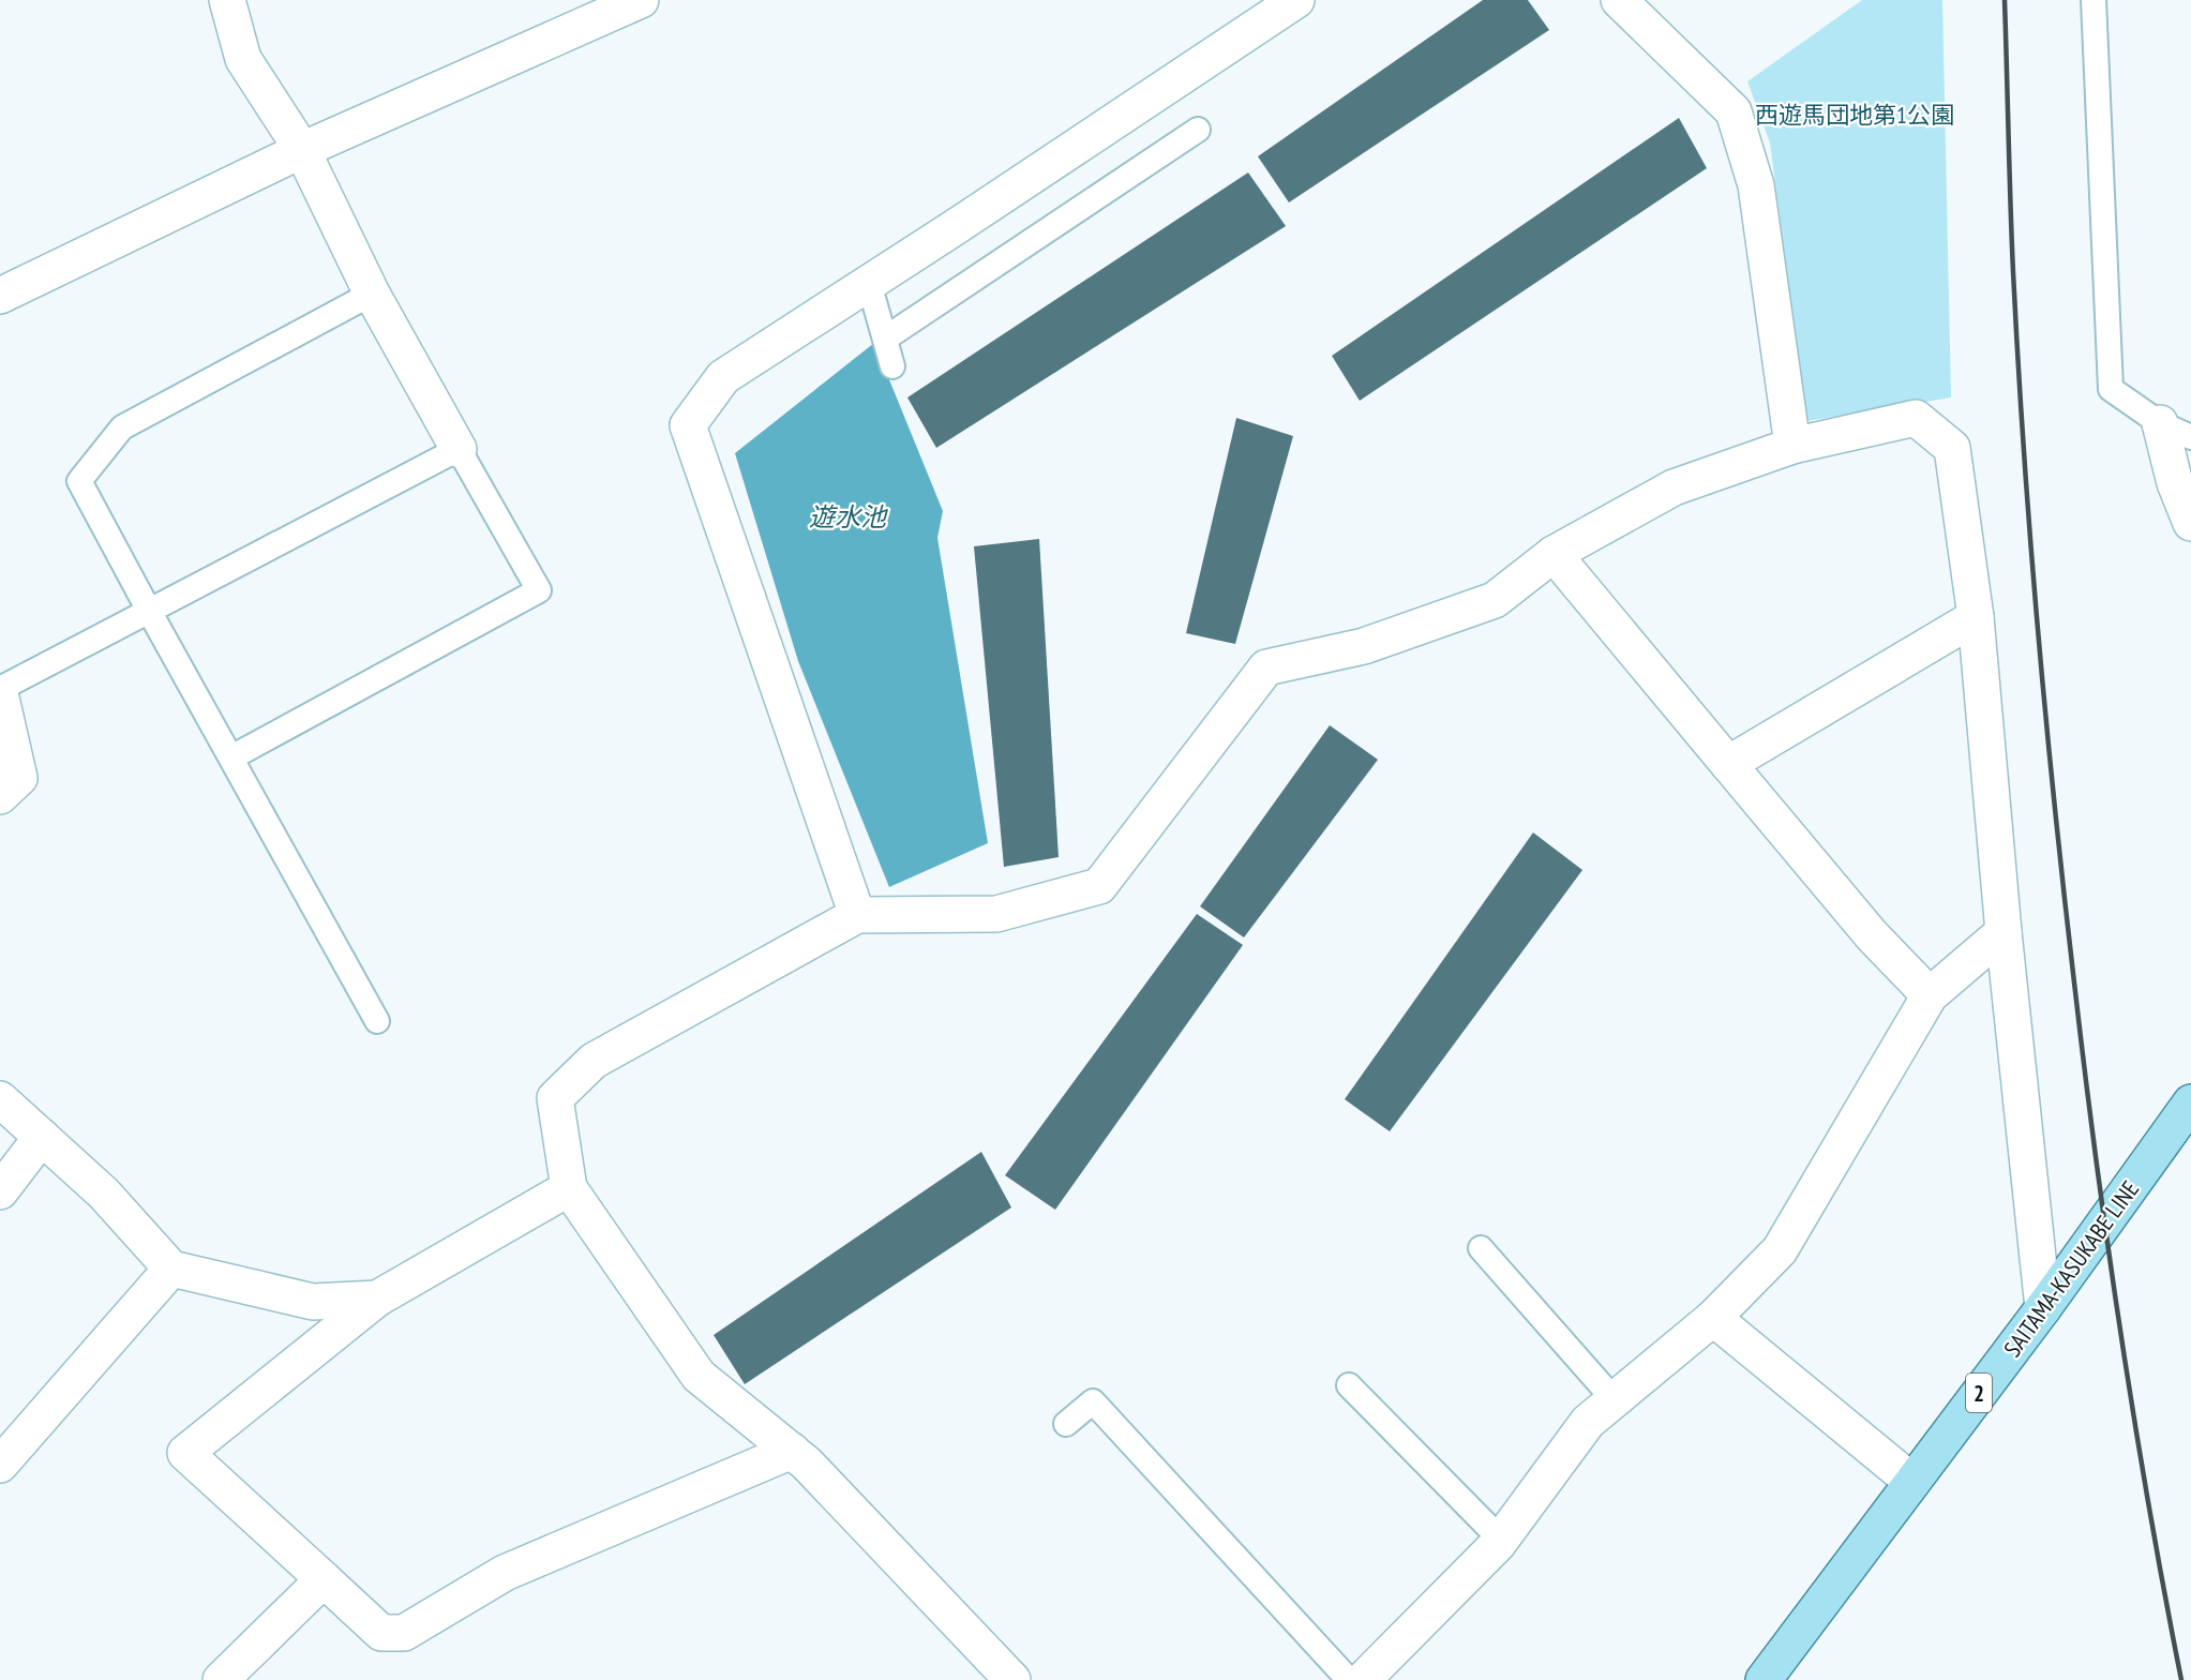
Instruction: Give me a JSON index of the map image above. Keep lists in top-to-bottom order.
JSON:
{
  "streets": {
    "main road": ["SAITAMA-KASUKABE LINE", "2"]
  },
  "water": ["遊水池"],
  "parks": ["西遊馬団地第1公園"]
}
